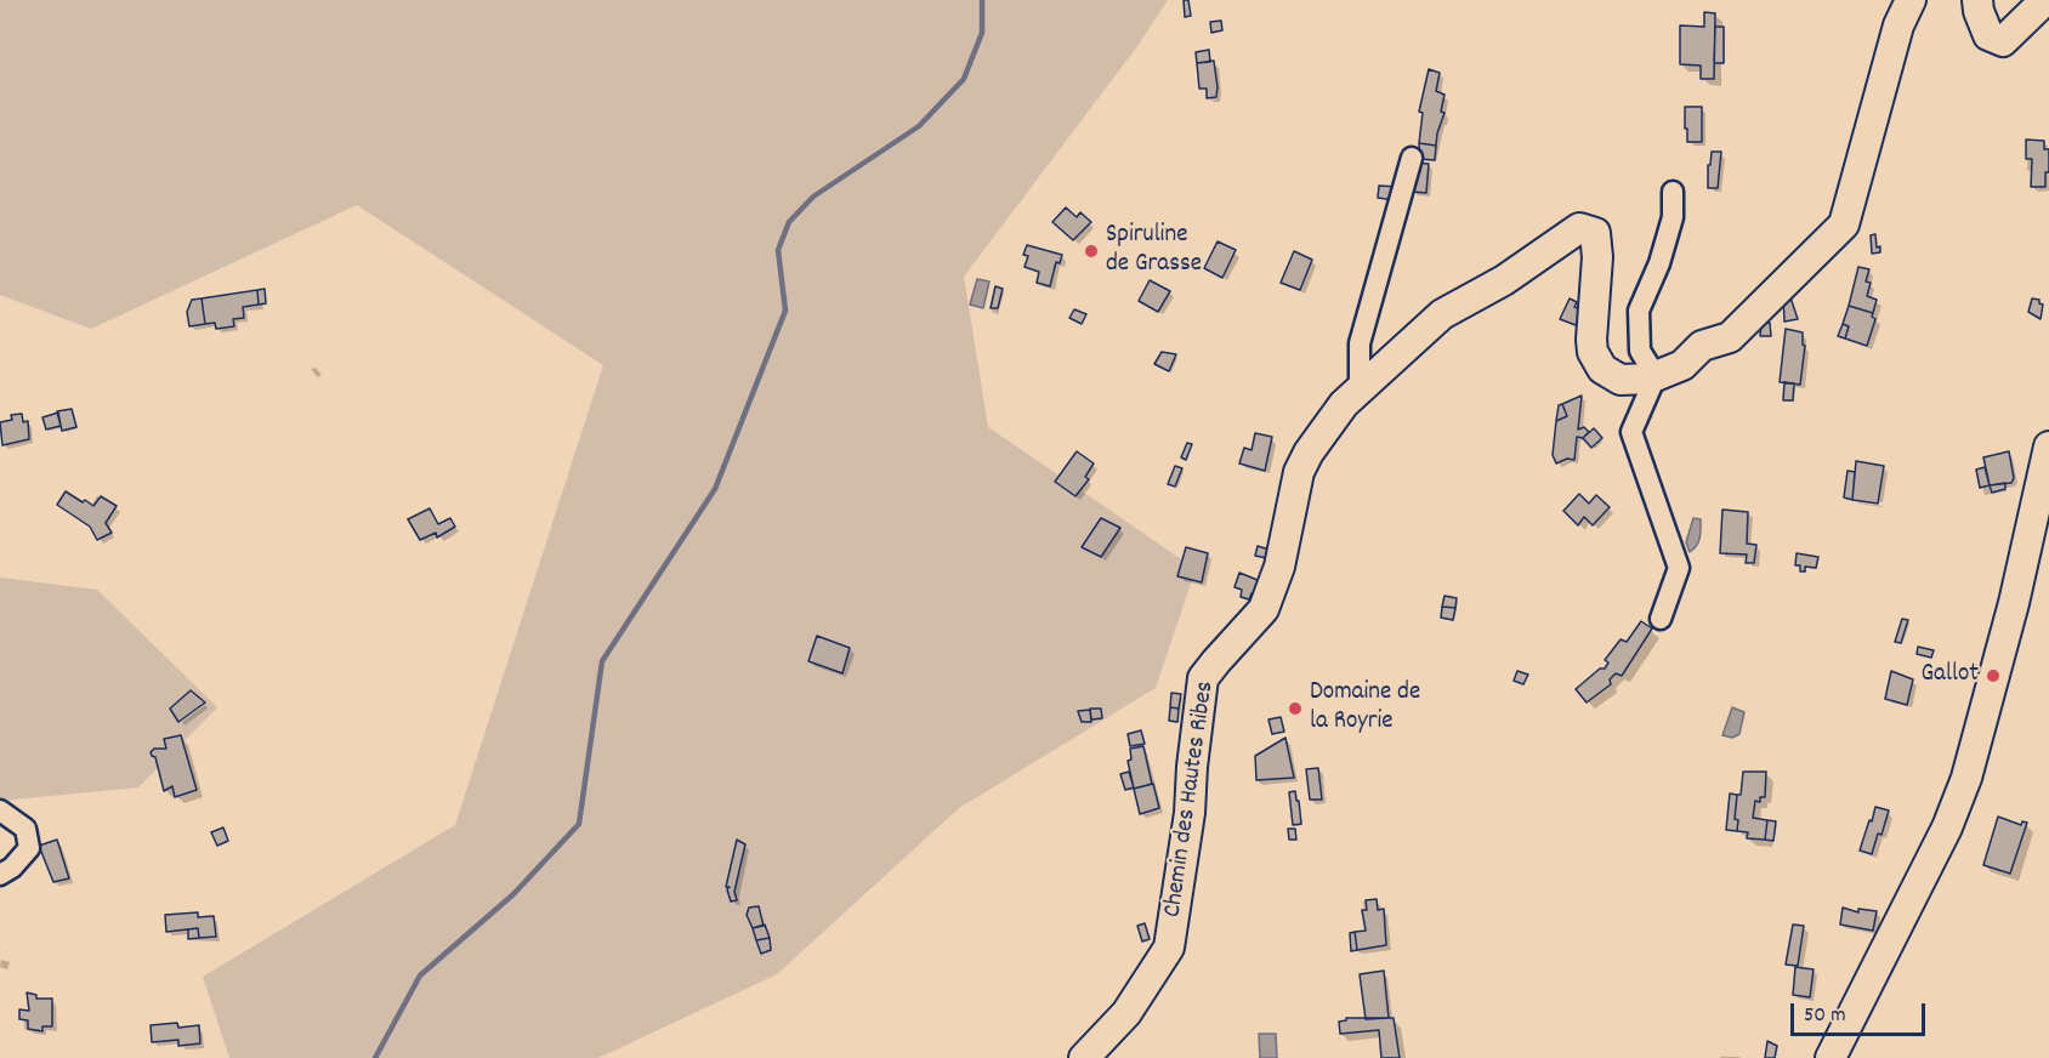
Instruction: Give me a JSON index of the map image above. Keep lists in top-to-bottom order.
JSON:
{
  "streets": {
    "street": ["Chemin des Hautes Ribes"]
  },
  "places": ["Spiruline de Grasse", "Gallot", "Domaine de la Royrie"],
  "scale_bar": "50 m"
}
